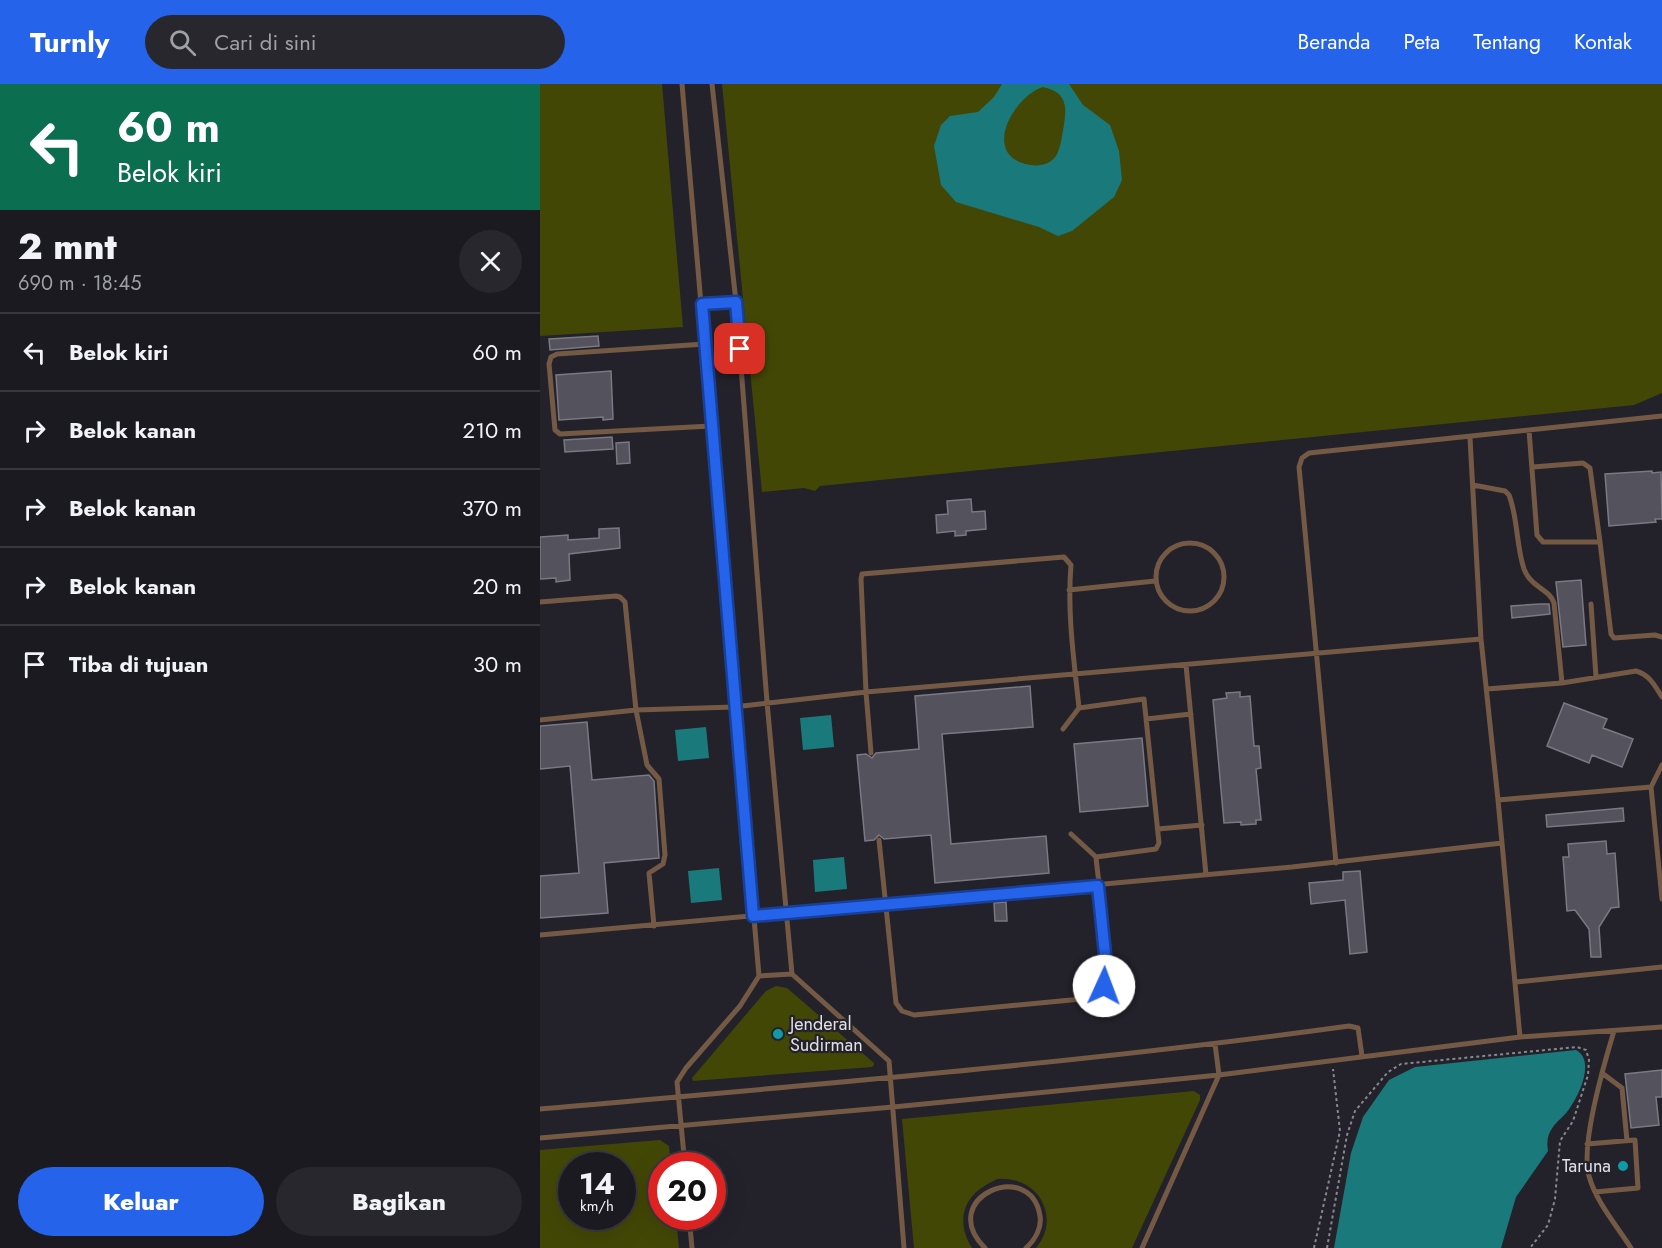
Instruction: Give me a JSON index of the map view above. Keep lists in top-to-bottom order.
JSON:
{
  "places": ["Jenderal Sudirman", "Taruna"],
  "page": {
    "header": "Turnly",
    "search": "Cari di sini",
    "nav": [
      "Beranda",
      "Peta",
      "Tentang",
      "Kontak"
    ],
    "turn": ["60 m", "Belok kiri"],
    "heading": ["2 mnt", "690 m · 18:45"],
    "list": [
      {
        "name": "Belok kiri",
        "value": "60 m"
      },
      {
        "name": "Belok kanan",
        "value": "210 m"
      },
      {
        "name": "Belok kanan",
        "value": "370 m"
      },
      {
        "name": "Belok kanan",
        "value": "20 m"
      },
      {
        "name": "Tiba di tujuan",
        "value": "30 m"
      }
    ],
    "speed": "14 km/h",
    "limit": "20",
    "buttons": ["Keluar", "Bagikan"]
  }
}
